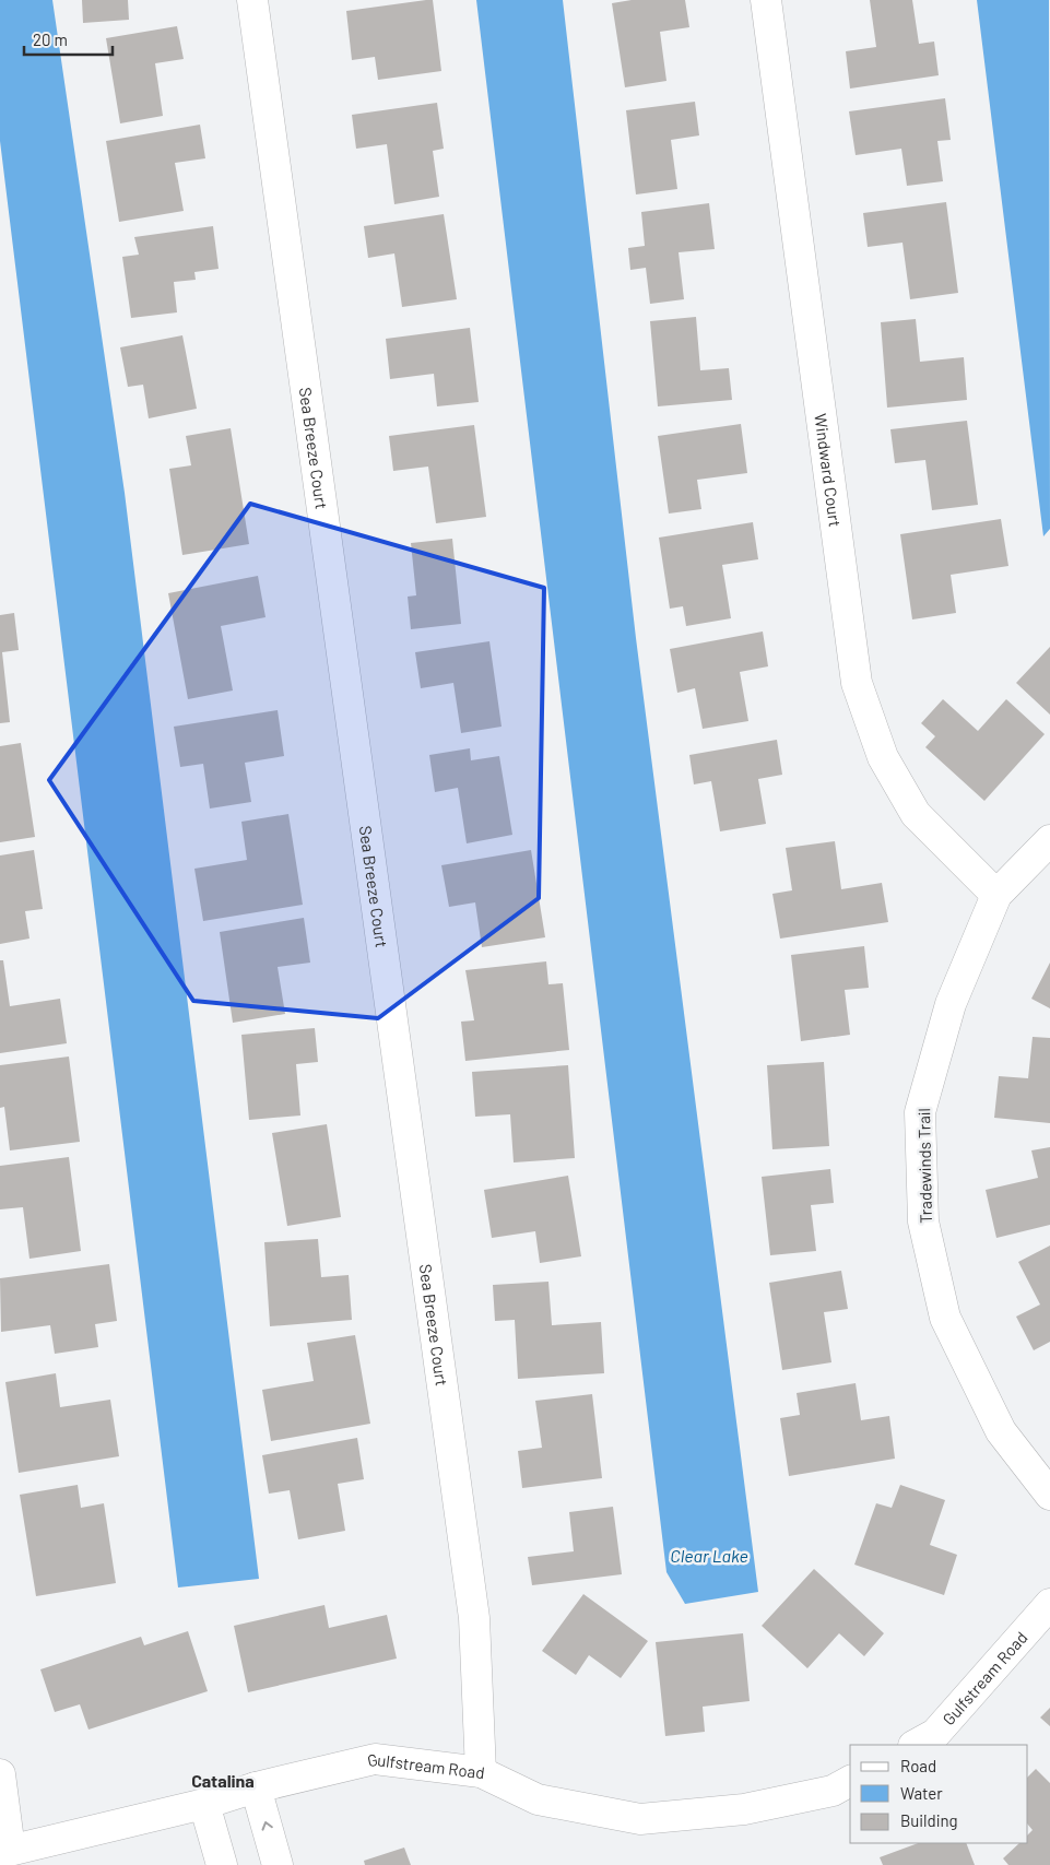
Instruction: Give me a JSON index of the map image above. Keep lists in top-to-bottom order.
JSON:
{
  "streets": {
    "street": [
      "Sea Breeze Court",
      "Windward Court",
      "Tradewinds Trail",
      "Gulfstream Road"
    ]
  },
  "crossings": [
    ["Sea Breeze Court", "Gulfstream Road"],
    ["Windward Court", "Tradewinds Trail"]
  ],
  "districts": ["Catalina"],
  "water": ["Clear Lake"],
  "legend": ["Road", "Water", "Building"],
  "scale_bar": "20 m"
}
